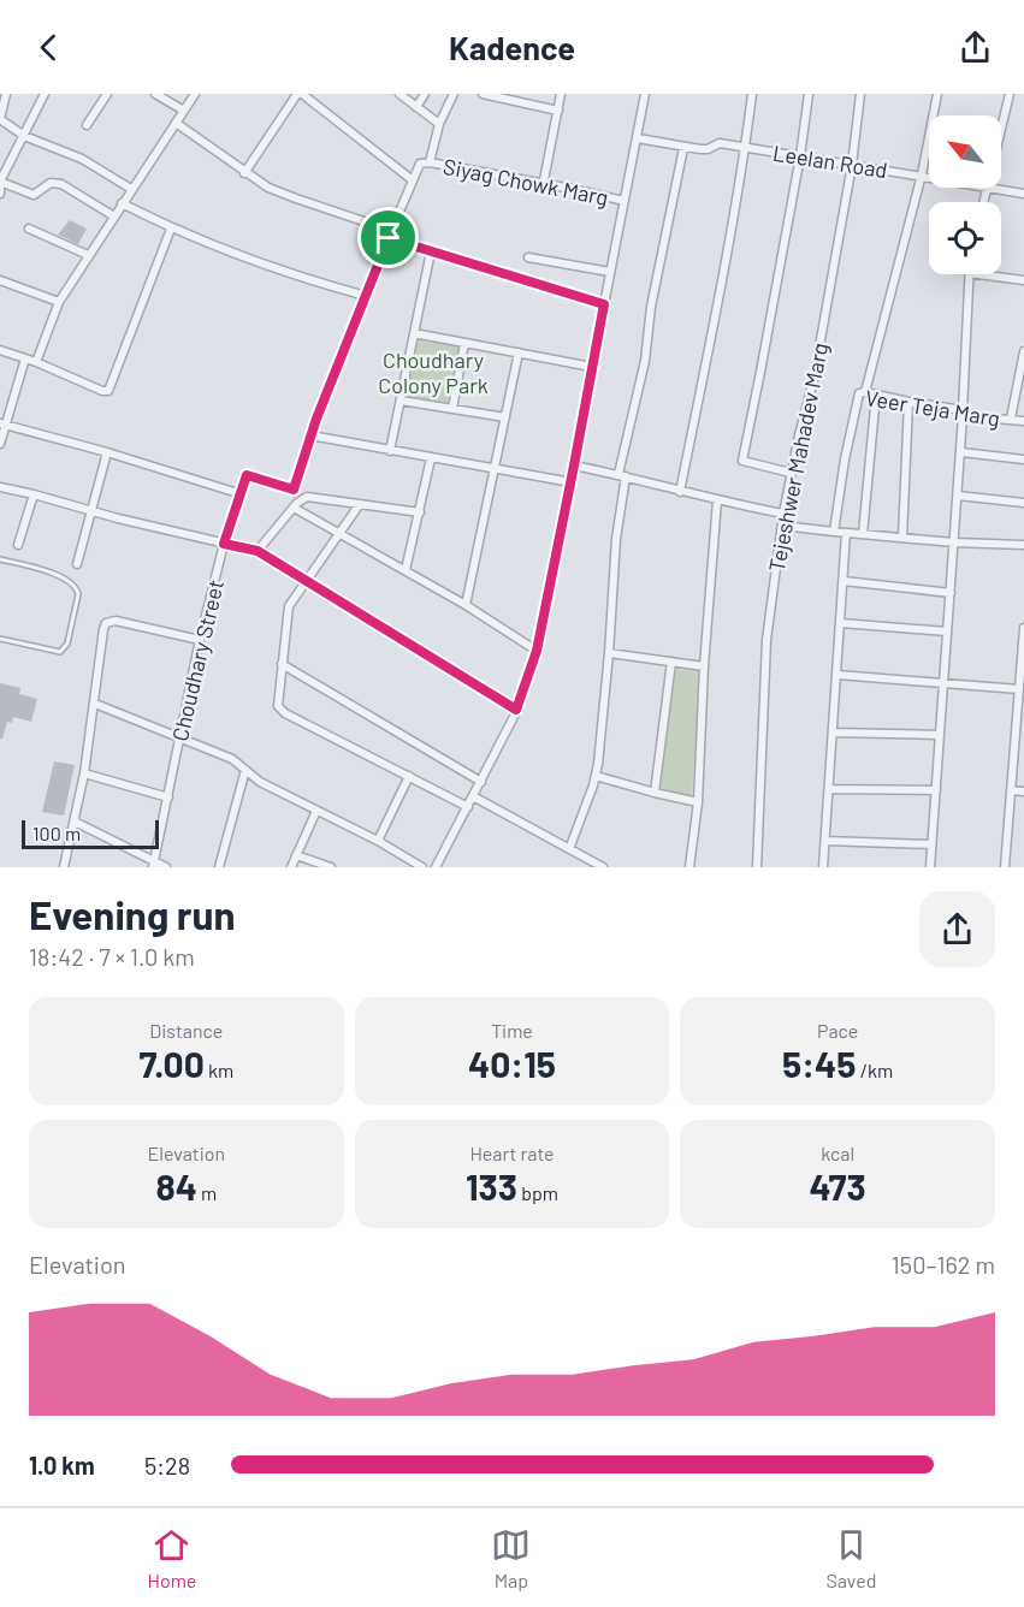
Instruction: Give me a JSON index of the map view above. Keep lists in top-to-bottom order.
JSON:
{
  "streets": {
    "street": [
      "Leelan Road",
      "Siyag Chowk Marg",
      "Veer Teja Marg",
      "Tejeshwer Mahadev Marg",
      "Choudhary Street"
    ]
  },
  "crossings": [
    ["Leelan Road", "Tejeshwer Mahadev Marg"]
  ],
  "parks": ["Choudhary Colony Park"],
  "scale_bar": "100 m",
  "north": "top left",
  "page": {
    "header": "Kadence",
    "scale": "100 m",
    "heading": ["Evening run", "18:42 · 7 × 1.0 km"],
    "stats": [
      ["Distance", "7.00 km"],
      ["Time", "40:15"],
      ["Pace", "5:45 /km"],
      ["Elevation", "84 m"],
      ["Heart rate", "133 bpm"],
      ["kcal", "473"]
    ],
    "chart": ["Elevation", "150–162 m"],
    "list": [
      {
        "name": "1.0 km",
        "note": "5:28"
      }
    ],
    "tabs": ["Home", "Map", "Saved"]
  }
}
